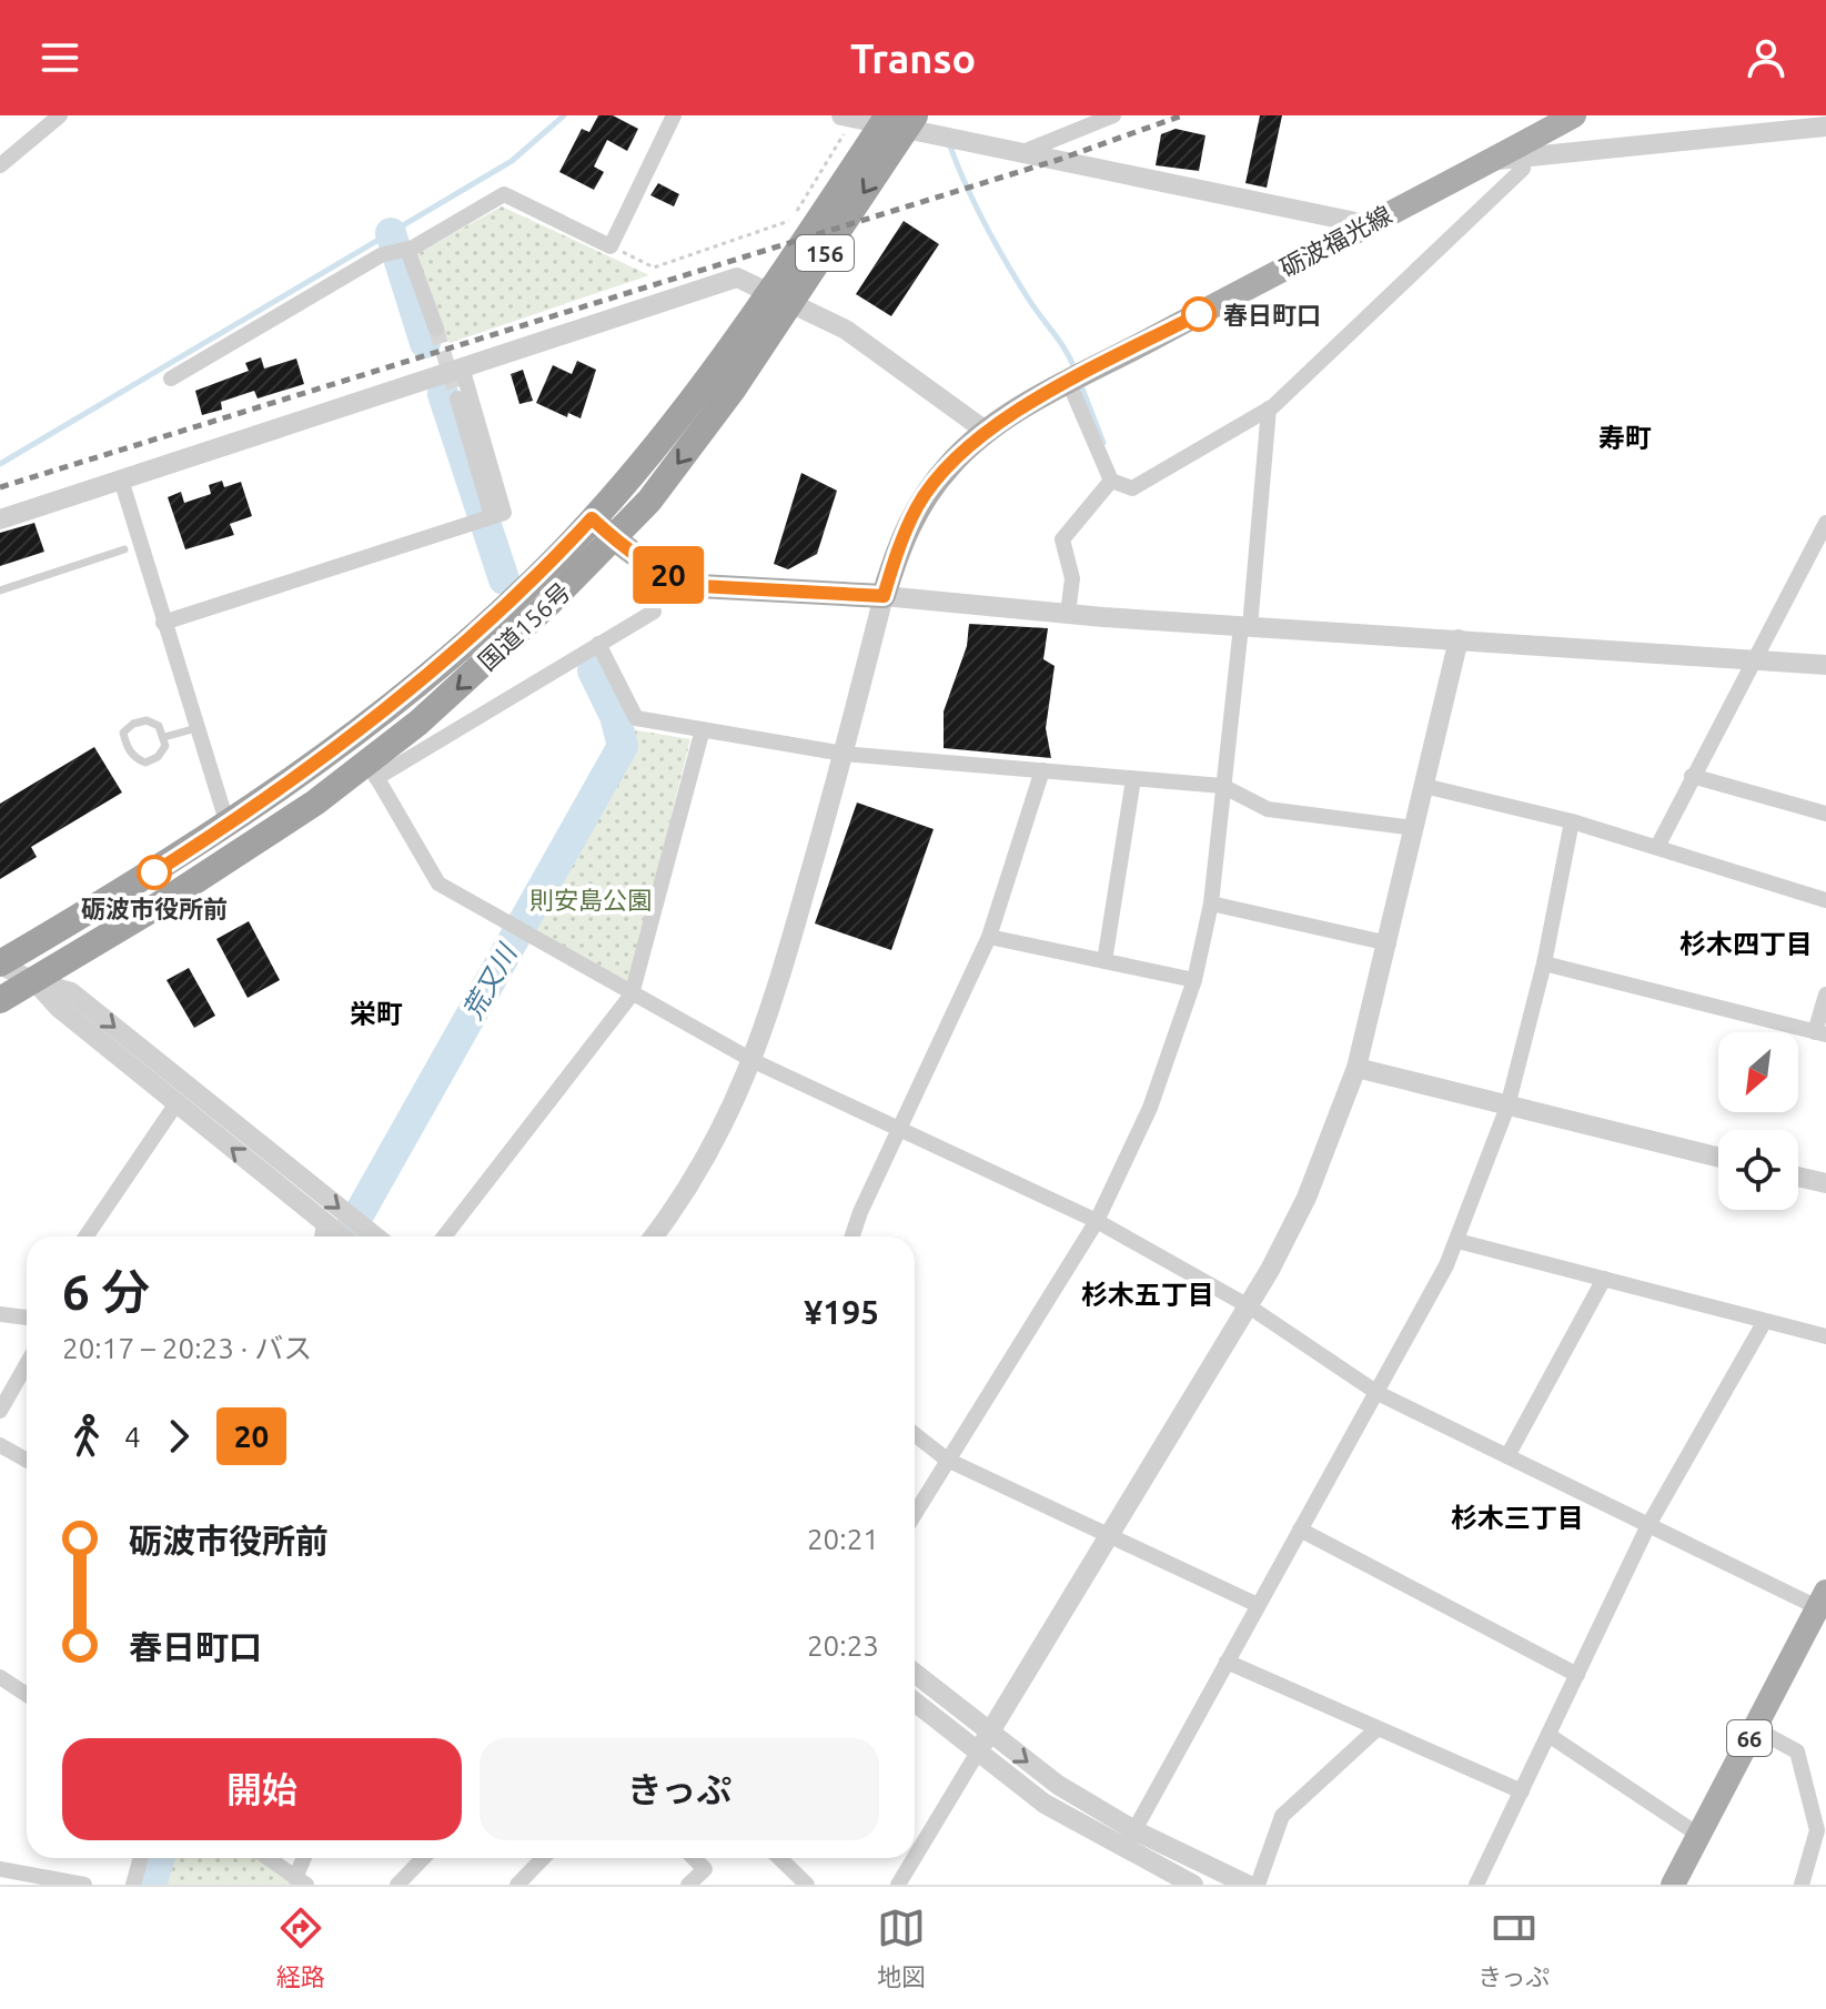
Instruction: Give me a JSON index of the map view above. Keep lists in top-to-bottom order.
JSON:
{
  "streets": {
    "highway": ["156", "国道156号"],
    "main road": ["砺波福光線", "66"]
  },
  "districts": [
    "寿町",
    "杉木四丁目",
    "栄町",
    "杉木五丁目",
    "杉木三丁目"
  ],
  "water": ["荒又川"],
  "parks": ["則安島公園"],
  "places": ["春日町口", "砺波市役所前"],
  "lines": ["bus line 20"],
  "north": "bottom left",
  "page": {
    "header": "Transo",
    "on_map": "20",
    "heading": ["6 分", "20:17 – 20:23 · バス", "¥195"],
    "legs": ["4", "20"],
    "list": [
      {
        "name": "砺波市役所前",
        "value": "20:21"
      },
      {
        "name": "春日町口",
        "value": "20:23"
      }
    ],
    "buttons": ["開始", "きっぷ"],
    "tabs": ["経路", "地図", "きっぷ"]
  }
}
